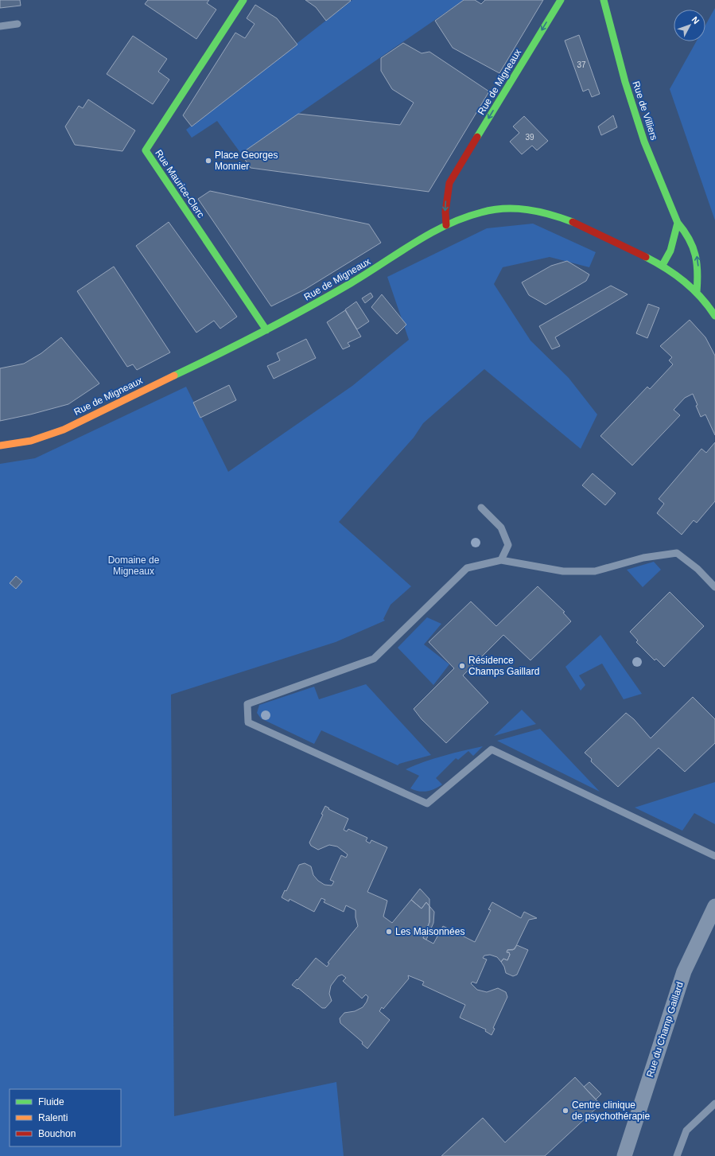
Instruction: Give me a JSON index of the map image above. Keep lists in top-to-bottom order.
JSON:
{
  "streets": {
    "street": [
      "Rue de Migneaux",
      "Rue de Villiers",
      "Rue Maurice-Clerc",
      "Rue du Champ Gaillard"
    ]
  },
  "crossings": [
    ["Rue de Migneaux", "Rue Maurice-Clerc"]
  ],
  "parks": ["Domaine de Migneaux"],
  "places": [
    "Place Georges Monnier",
    "Résidence Champs Gaillard",
    "Les Maisonnées",
    "Centre clinique de psychothérapie"
  ],
  "house_numbers": ["37", "39"],
  "legend": ["Fluide", "Ralenti", "Bouchon"],
  "north": "top right"
}
